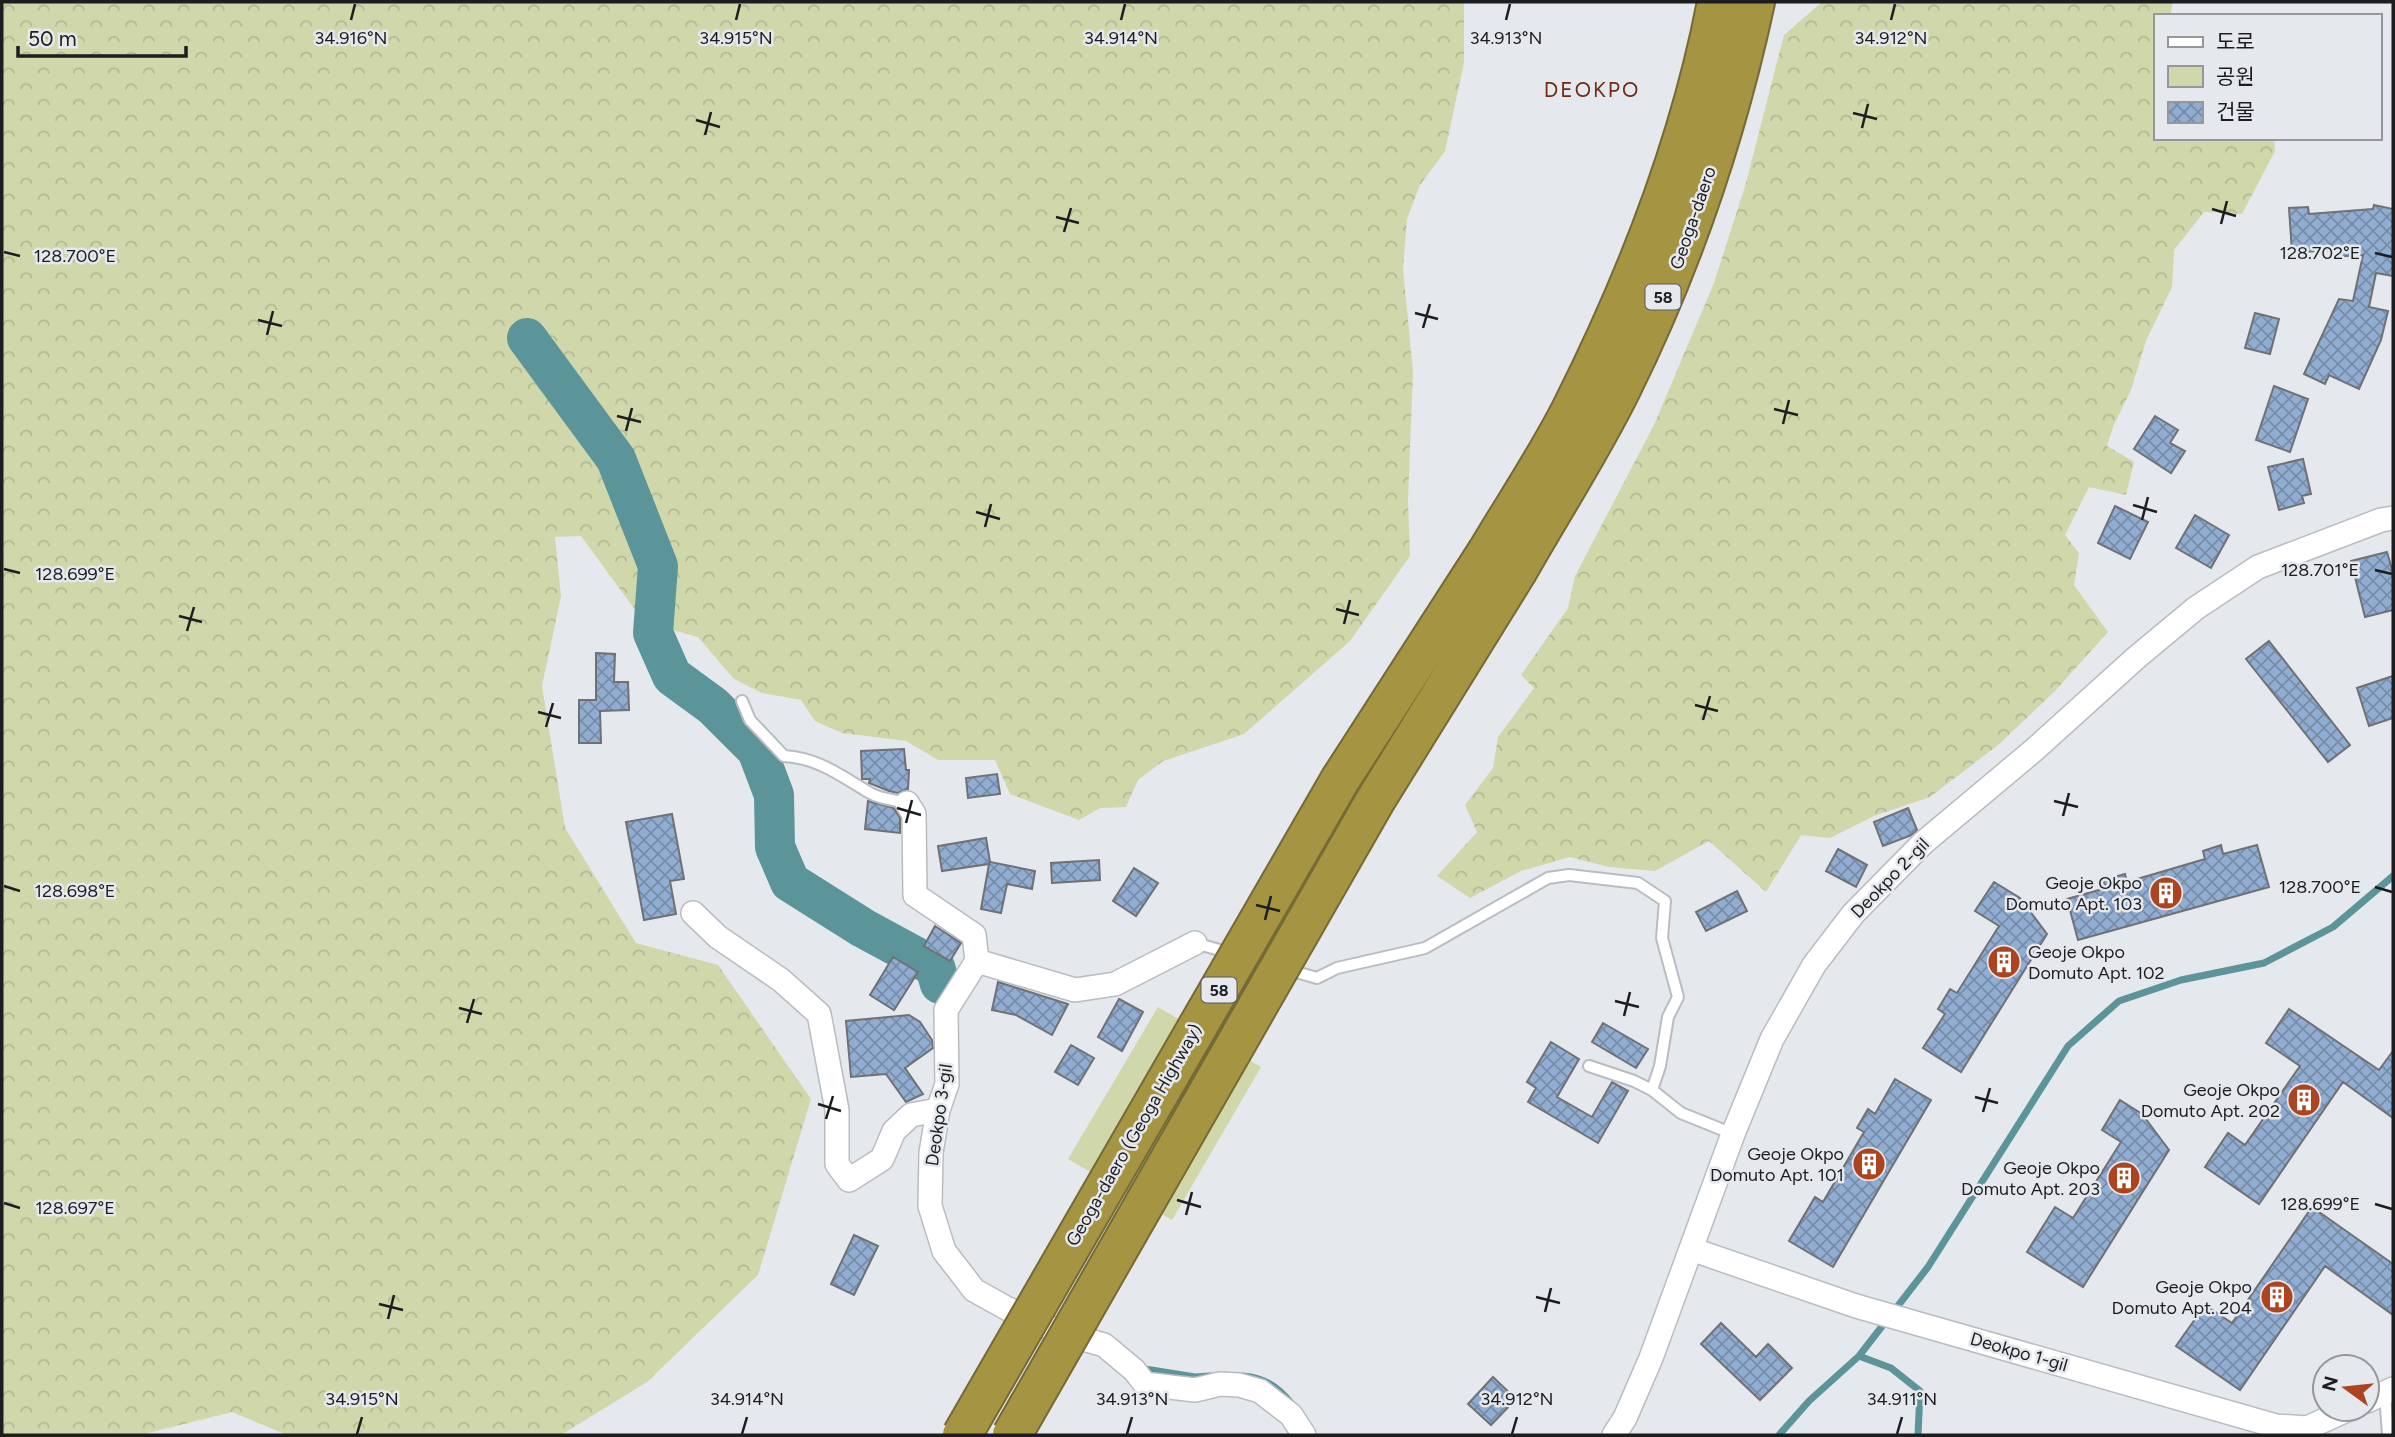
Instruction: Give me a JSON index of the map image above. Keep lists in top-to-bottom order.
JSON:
{
  "streets": {
    "highway": ["Geoga-daero", "58", "Geoga-daero (Geoga Highway)"],
    "street": ["Deokpo 2-gil", "Deokpo 3-gil", "Deokpo 1-gil"]
  },
  "crossings": [
    ["Geoga-daero", "58"],
    ["Geoga-daero", "Geoga-daero (Geoga Highway)"],
    ["58", "Geoga-daero (Geoga Highway)"],
    ["Deokpo 2-gil", "Deokpo 1-gil"]
  ],
  "districts": ["DEOKPO"],
  "places": {
    "building": [
      "Geoje Okpo Domuto Apt. 103",
      "Geoje Okpo Domuto Apt. 102",
      "Geoje Okpo Domuto Apt. 202",
      "Geoje Okpo Domuto Apt. 101",
      "Geoje Okpo Domuto Apt. 203",
      "Geoje Okpo Domuto Apt. 204"
    ]
  },
  "legend": ["도로", "공원", "건물"],
  "scale_bar": "50 m",
  "north": "left",
  "coordinates": [
    "34.916°N",
    "34.913°N",
    "34.912°N",
    "34.915°N",
    "34.914°N",
    "128.702°E",
    "128.700°E",
    "128.701°E",
    "128.699°E",
    "128.698°E",
    "128.697°E",
    "34.911°N"
  ]
}
